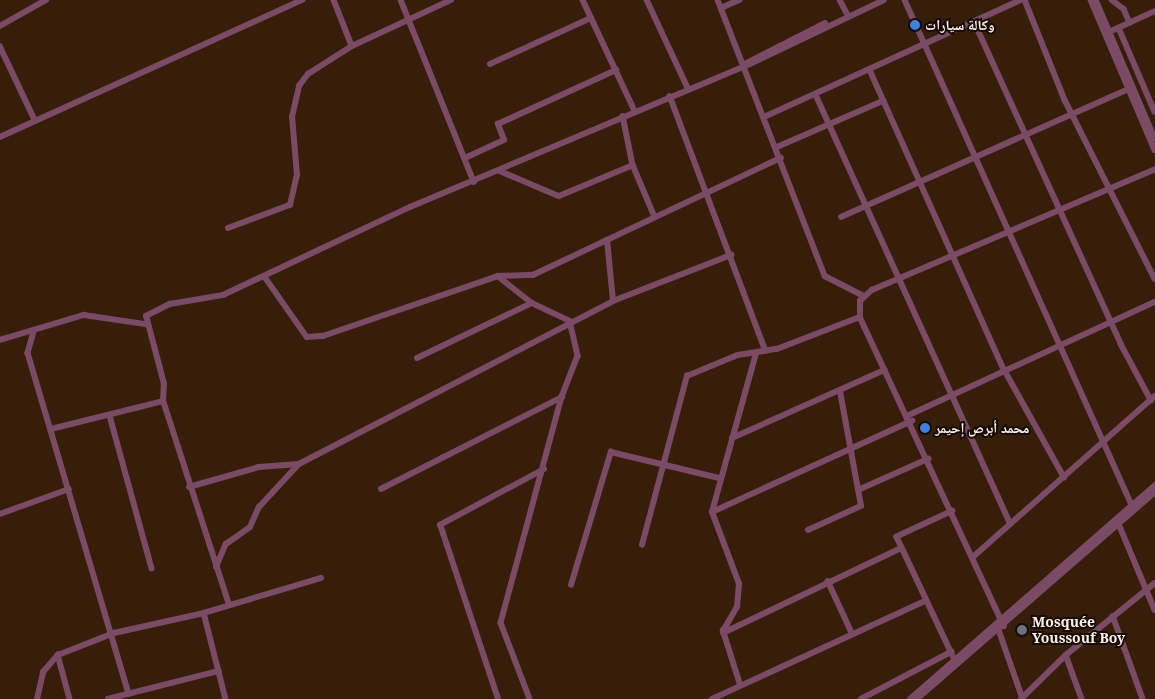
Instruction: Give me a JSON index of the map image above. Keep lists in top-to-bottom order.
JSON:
{
  "places": ["وكالة سيارات", "محمد أبرص إحيمر", "Mosquée Youssouf Boy"]
}
